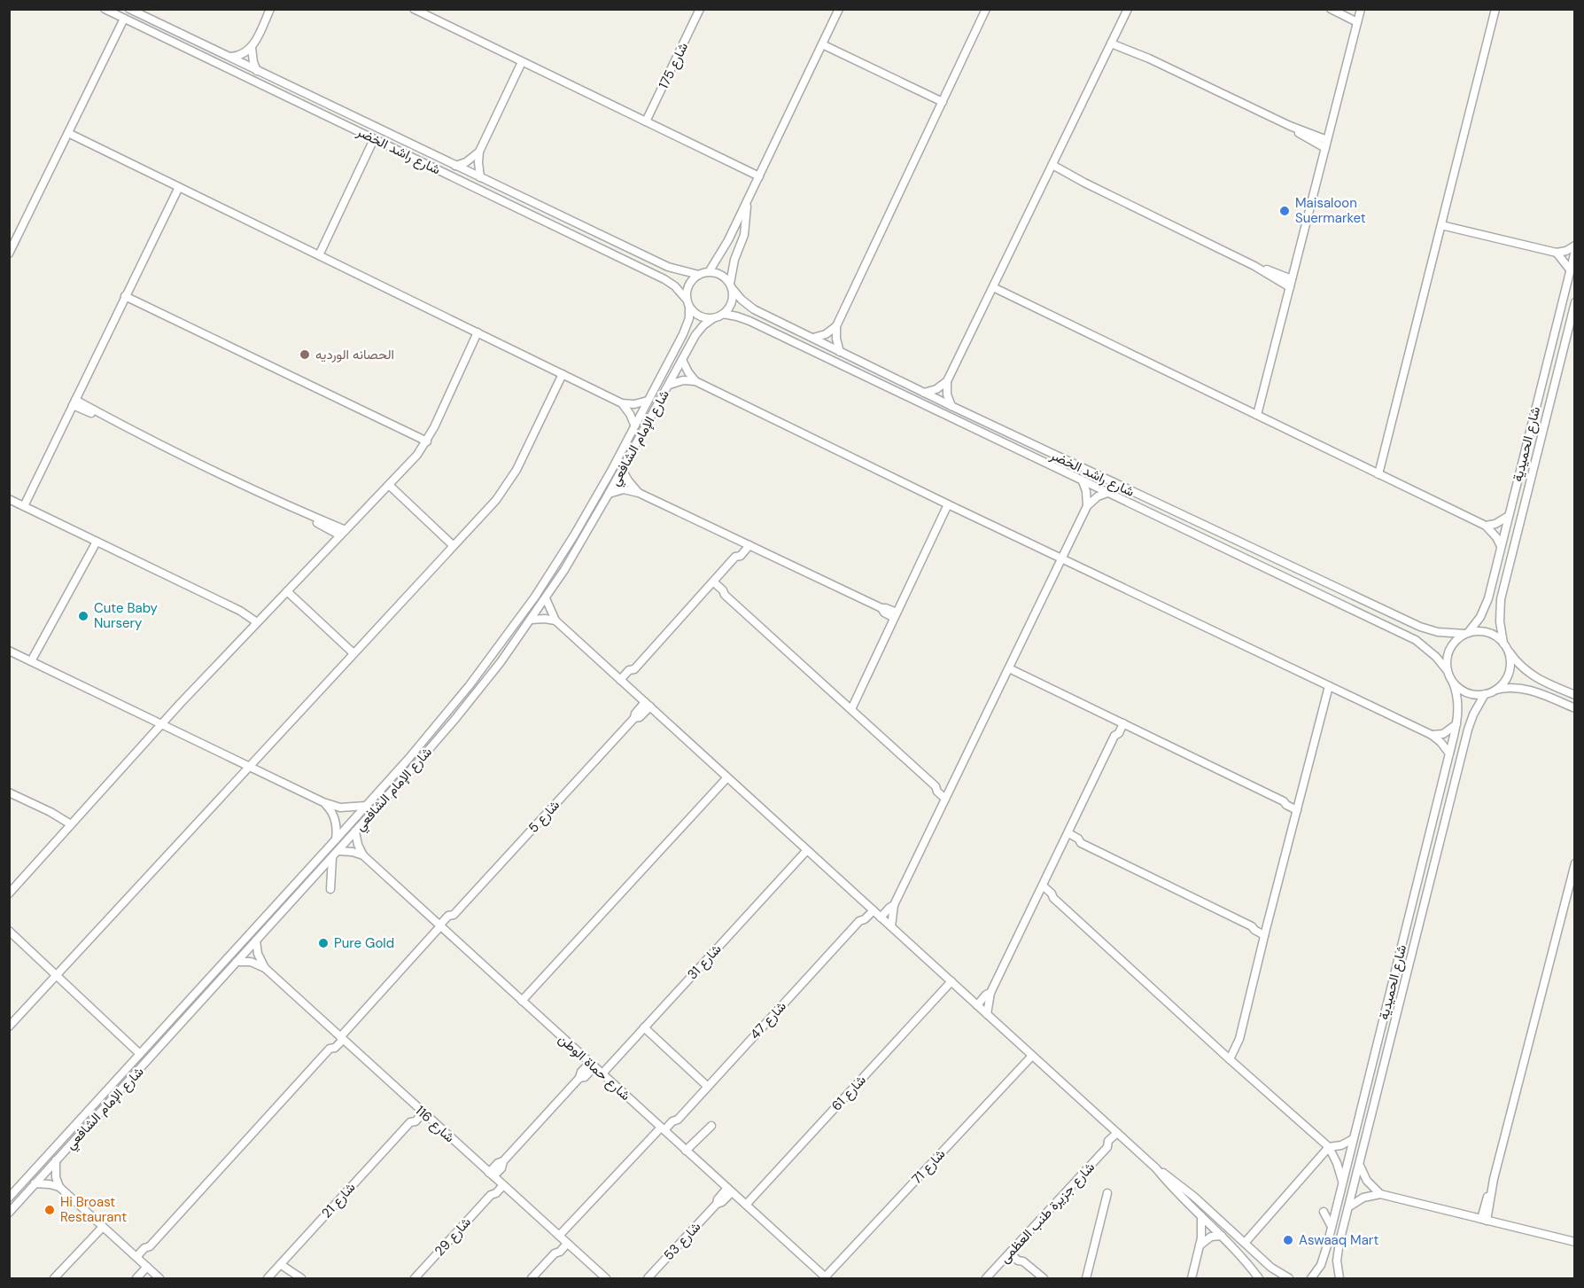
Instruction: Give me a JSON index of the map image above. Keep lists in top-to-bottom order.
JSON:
{
  "streets": {
    "street": [
      "شارع 175",
      "شارع راشد الخضر",
      "شارع الإمام الشافعي",
      "شارع الحميدية",
      "شارع 5",
      "شارع 31",
      "شارع 47",
      "شارع حماة الوطن",
      "شارع 61",
      "شارع 116",
      "شارع 71",
      "شارع 21",
      "شارع جزيرة طنب العظمى",
      "شارع 29",
      "شارع 53"
    ]
  },
  "crossings": [
    ["شارع راشد الخضر", "شارع الإمام الشافعي"],
    ["شارع راشد الخضر", "شارع الحميدية"],
    ["شارع الإمام الشافعي", "شارع 116"],
    ["شارع 5", "شارع حماة الوطن"],
    ["شارع 5", "شارع 116"],
    ["شارع 31", "شارع حماة الوطن"],
    ["شارع 47", "شارع حماة الوطن"],
    ["شارع 47", "شارع 116"],
    ["شارع حماة الوطن", "شارع 61"],
    ["شارع حماة الوطن", "شارع 71"],
    ["شارع حماة الوطن", "شارع 53"],
    ["شارع 116", "شارع 21"],
    ["شارع 116", "شارع 29"]
  ],
  "places": [
    "Maisaloon Suermarket",
    "الحصانه الورديه",
    "Cute Baby Nursery",
    "Pure Gold",
    "Hi Broast Restaurant",
    "Aswaaq Mart"
  ]
}
